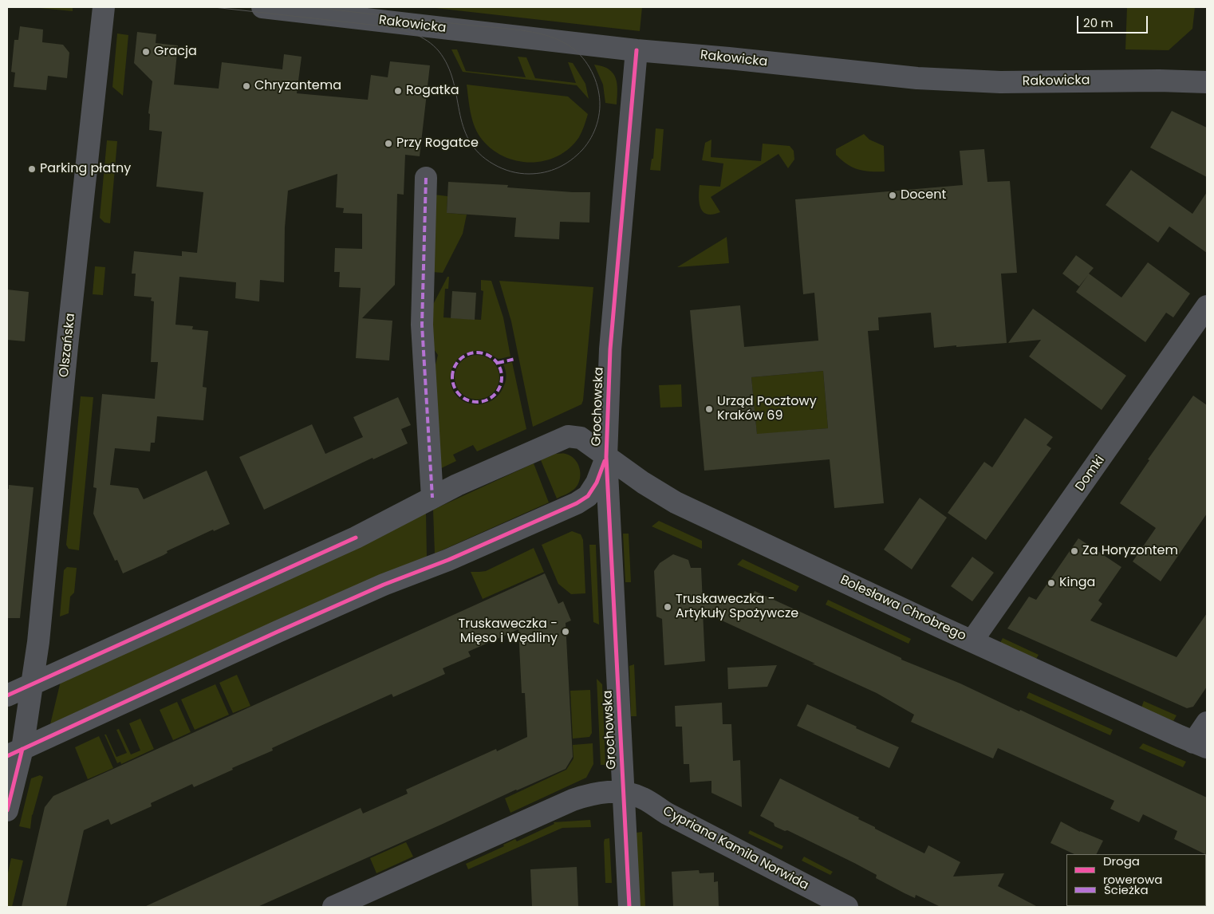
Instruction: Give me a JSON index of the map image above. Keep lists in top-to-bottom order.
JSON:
{
  "streets": {
    "street": [
      "Rakowicka",
      "Olszańska",
      "Grochowska",
      "Domki",
      "Bolesława Chrobrego",
      "Cypriana Kamila Norwida"
    ]
  },
  "crossings": [
    ["Rakowicka", "Grochowska"],
    ["Olszańska", "Bolesława Chrobrego"],
    ["Grochowska", "Bolesława Chrobrego"],
    ["Grochowska", "Cypriana Kamila Norwida"],
    ["Domki", "Bolesława Chrobrego"]
  ],
  "places": [
    "Gracja",
    "Chryzantema",
    "Rogatka",
    "Przy Rogatce",
    "Parking płatny",
    "Docent",
    "Urząd Pocztowy Kraków 69",
    "Za Horyzontem",
    "Kinga",
    "Truskaweczka - Artykuły Spożywcze",
    "Truskaweczka - Mięso i Wędliny"
  ],
  "legend": ["Droga rowerowa", "Ścieżka"],
  "scale_bar": "20 m"
}
